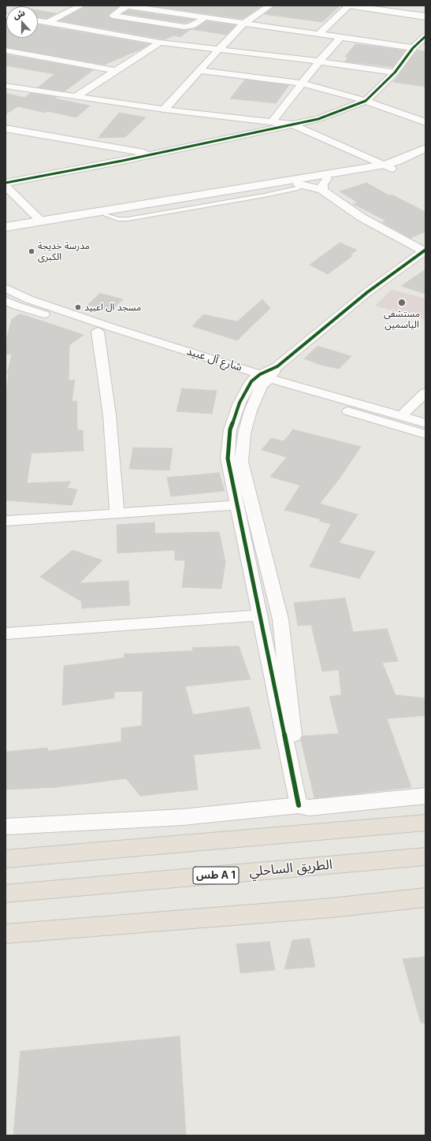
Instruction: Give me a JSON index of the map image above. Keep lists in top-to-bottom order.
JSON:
{
  "streets": {
    "highway": ["الطريق الساحلي", "طس A 1"],
    "street": ["شارع آل عبيد"]
  },
  "places": ["مدرسة خديجة الكبرى", "مستشفى الياسمين", "مسجد ال اعبيد"],
  "north": "top"
}
